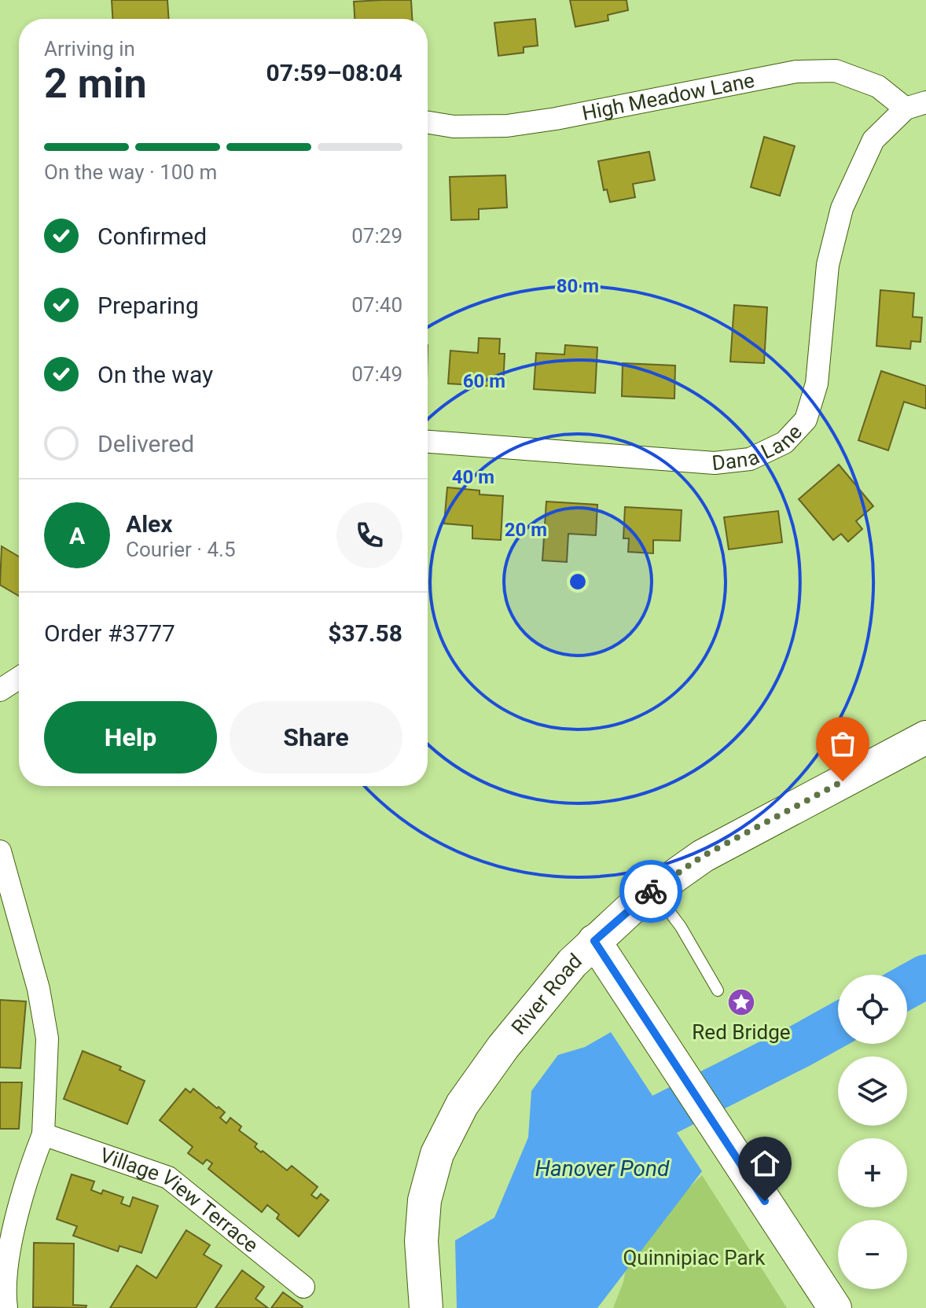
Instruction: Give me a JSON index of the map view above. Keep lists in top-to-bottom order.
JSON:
{
  "streets": {
    "main road": ["River Road"],
    "street": ["High Meadow Lane", "Dana Lane", "Village View Terrace"]
  },
  "crossings": [
    ["High Meadow Lane", "Dana Lane"]
  ],
  "water": ["Hanover Pond"],
  "parks": ["Quinnipiac Park"],
  "places": {
    "place": ["Red Bridge"]
  },
  "page": {
    "heading": ["2 min", "Arriving in", "07:59–08:04"],
    "panel": [
      "Alex",
      "Courier · 4.5",
      "Order #3777",
      "$37.58"
    ],
    "bar": "On the way · 100 m",
    "list": [
      ["Confirmed", "07:29"],
      ["Preparing", "07:40"],
      ["On the way", "07:49"],
      "Delivered"
    ],
    "round": "A",
    "buttons": ["Help", "Share"],
    "map_buttons": ["+", "−"]
  },
  "rings": [
    "80 m",
    "60 m",
    "40 m",
    "20 m"
  ]
}
